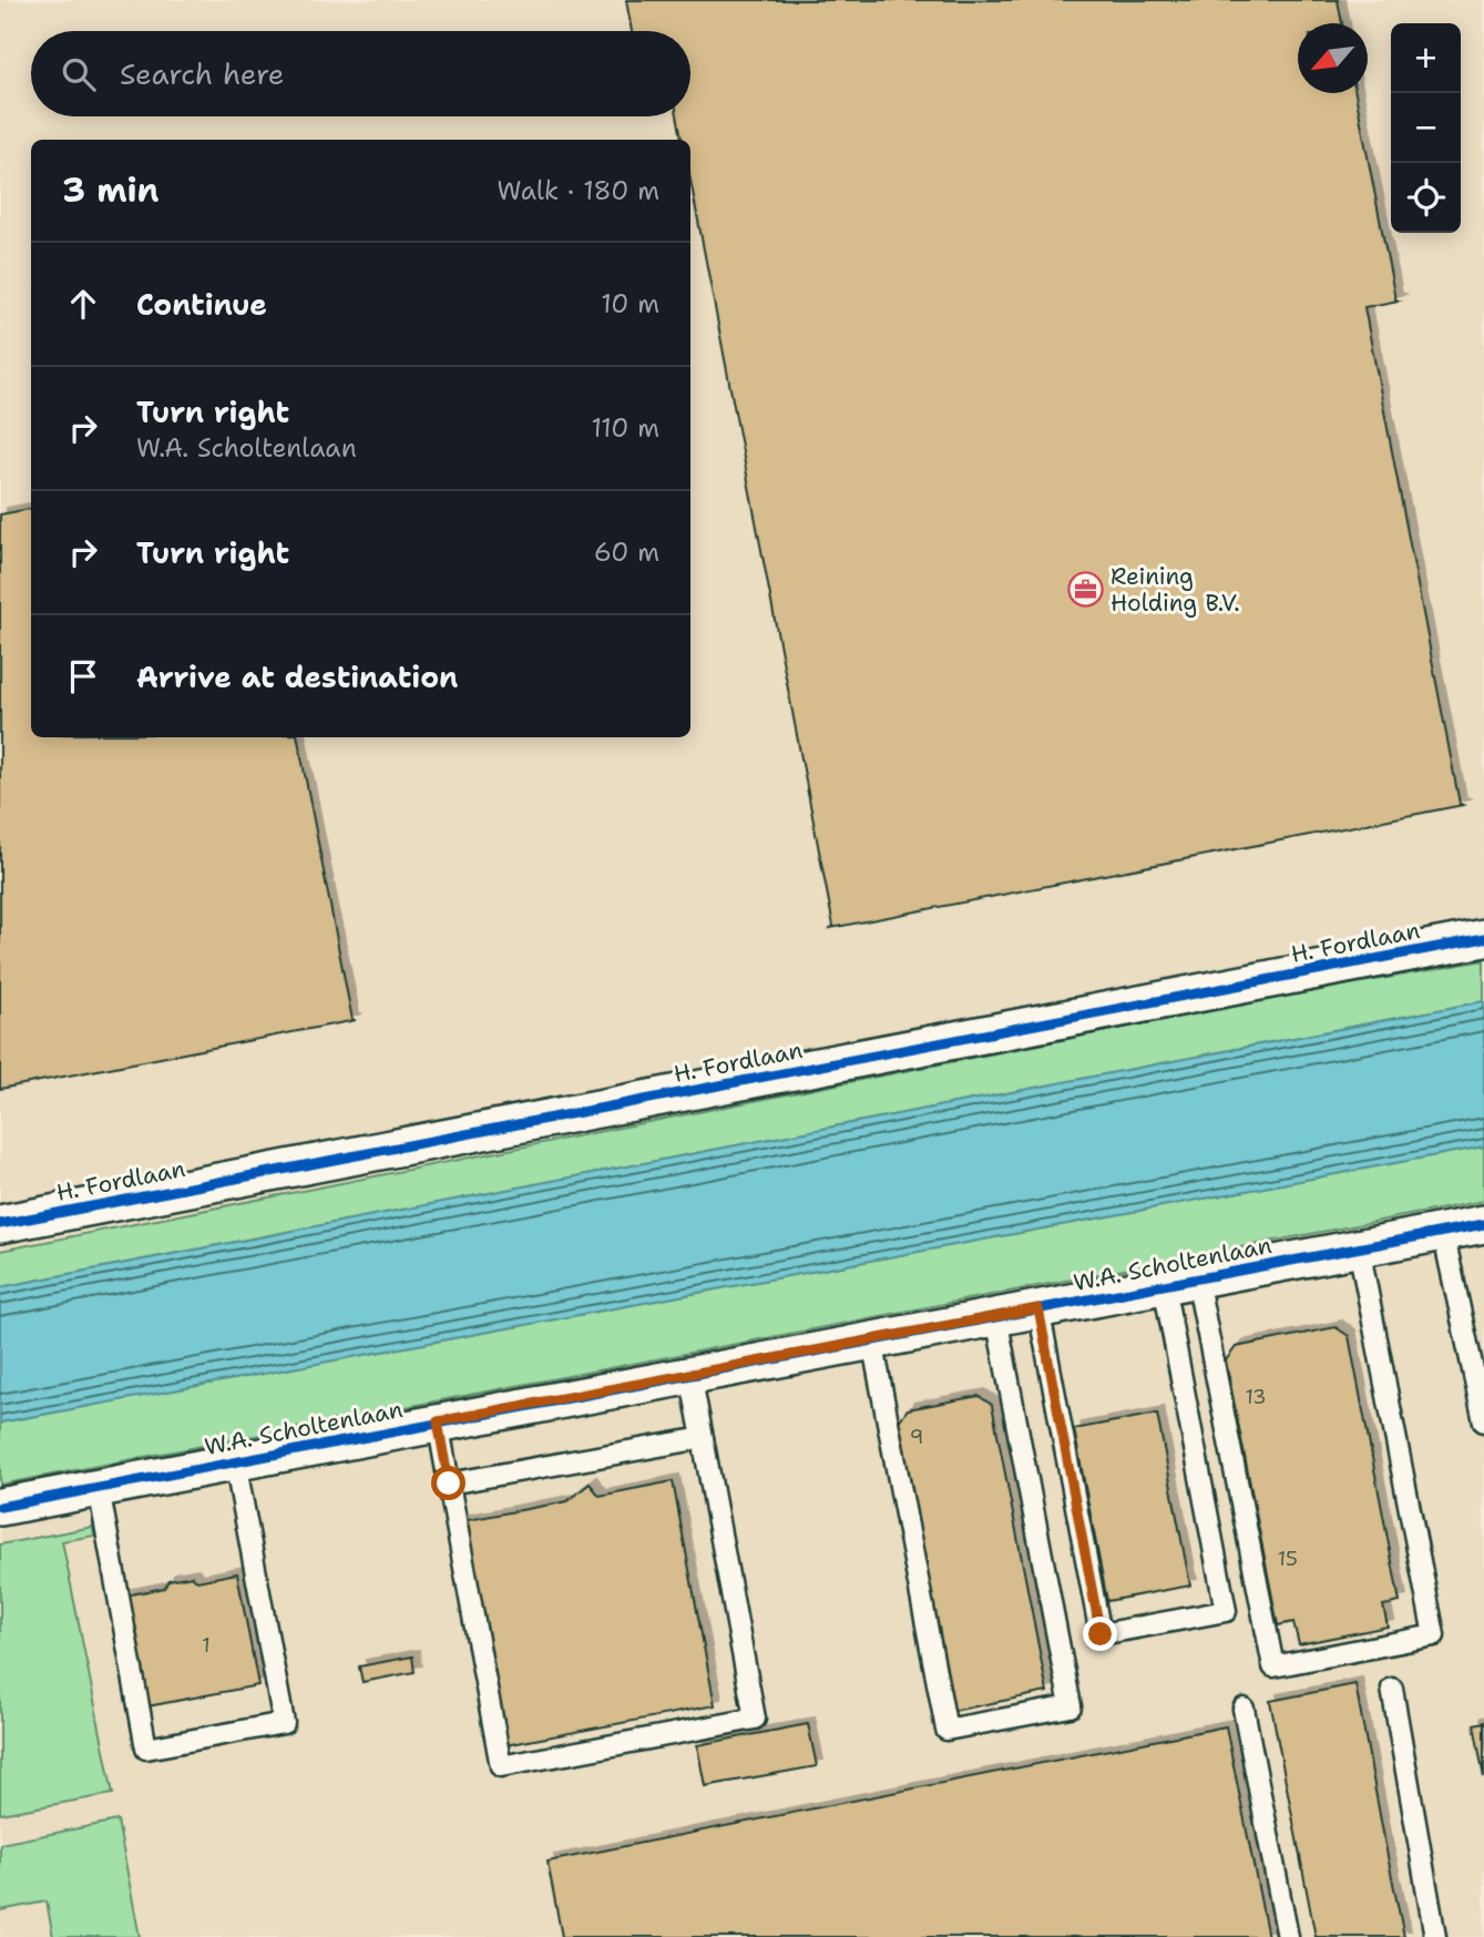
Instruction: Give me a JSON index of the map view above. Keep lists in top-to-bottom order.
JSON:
{
  "streets": {
    "street": ["H. Fordlaan", "W.A. Scholtenlaan"]
  },
  "places": {
    "office": ["Reining Holding B.V."]
  },
  "house_numbers": [
    "13",
    "9",
    "15",
    "1"
  ],
  "north": "bottom left",
  "page": {
    "map_buttons": ["+", "−"],
    "search": "Search here",
    "heading": ["3 min", "Walk · 180 m"],
    "list": [
      ["Continue", "10 m"],
      ["Turn right", "W.A. Scholtenlaan", "110 m"],
      ["Turn right", "60 m"],
      "Arrive at destination"
    ]
  }
}
